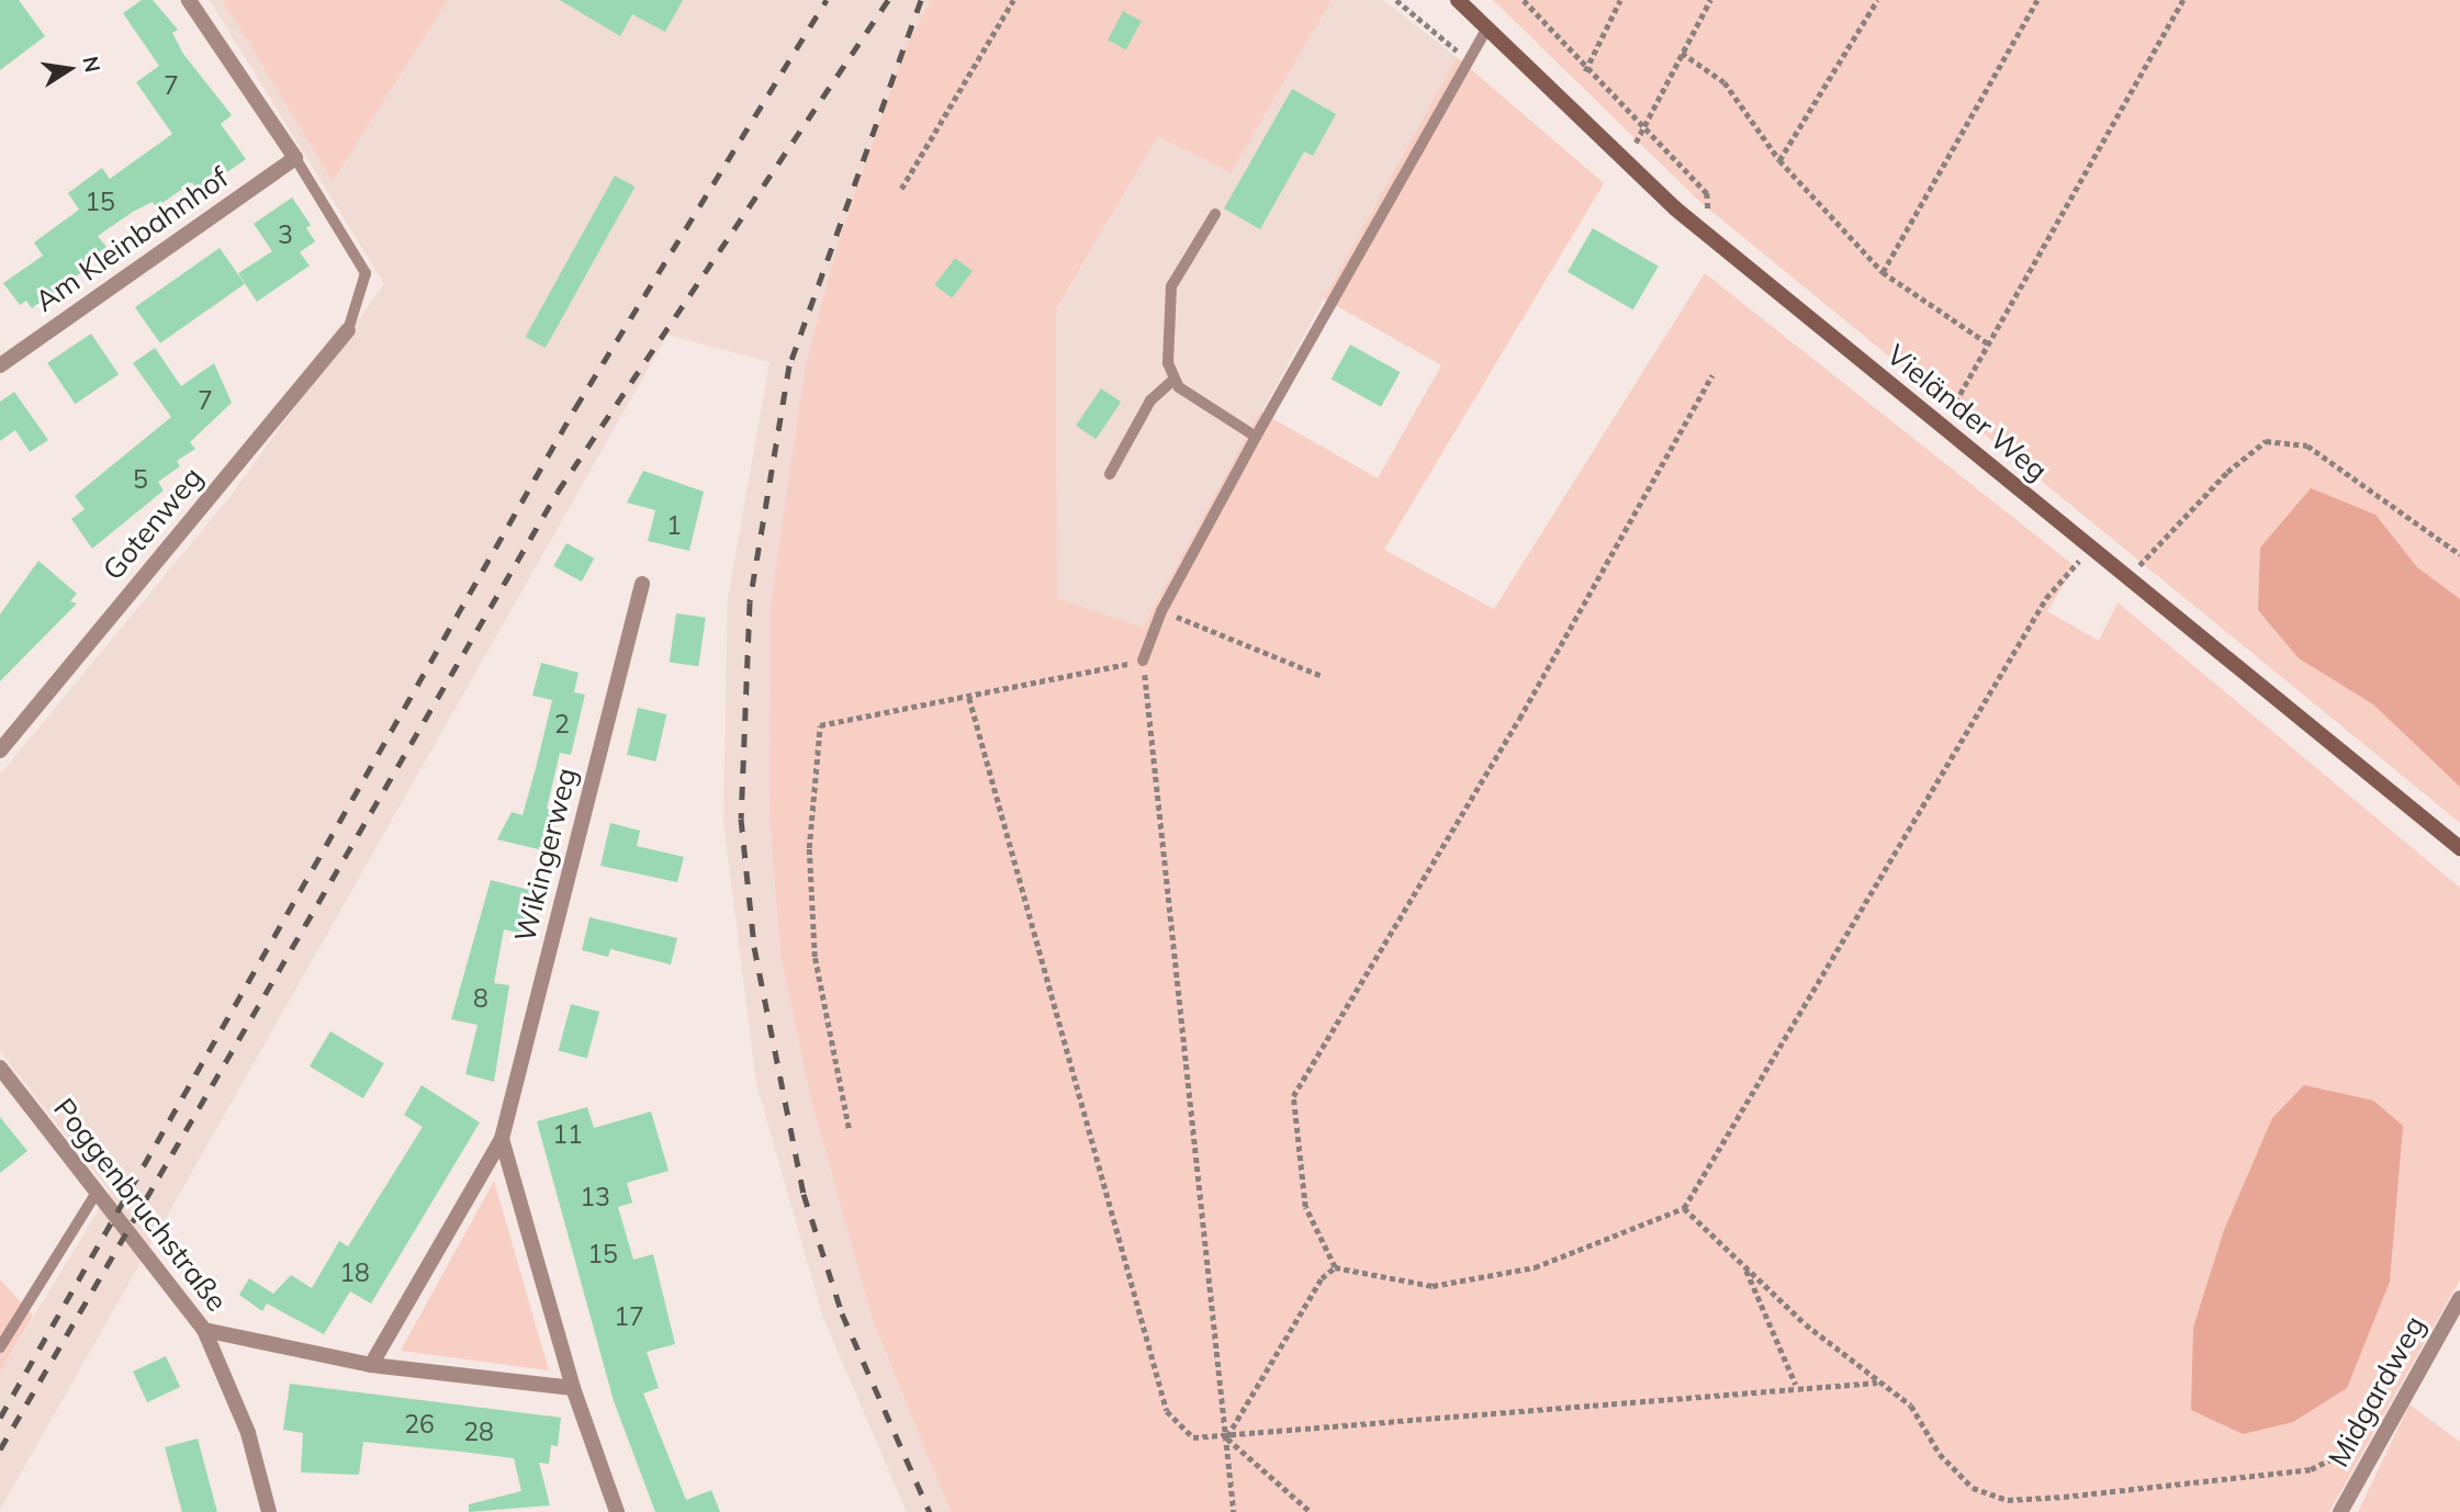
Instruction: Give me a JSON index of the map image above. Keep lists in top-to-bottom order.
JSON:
{
  "streets": {
    "street": [
      "Am Kleinbahnhof",
      "Vieländer Weg",
      "Gotenweg",
      "Wikingerweg",
      "Poggenbruchstraße",
      "Midgardweg"
    ]
  },
  "house_numbers": [
    "7",
    "15",
    "3",
    "7",
    "5",
    "1",
    "2",
    "8",
    "11",
    "13",
    "15",
    "18",
    "17",
    "26",
    "28"
  ],
  "north": "right"
}
